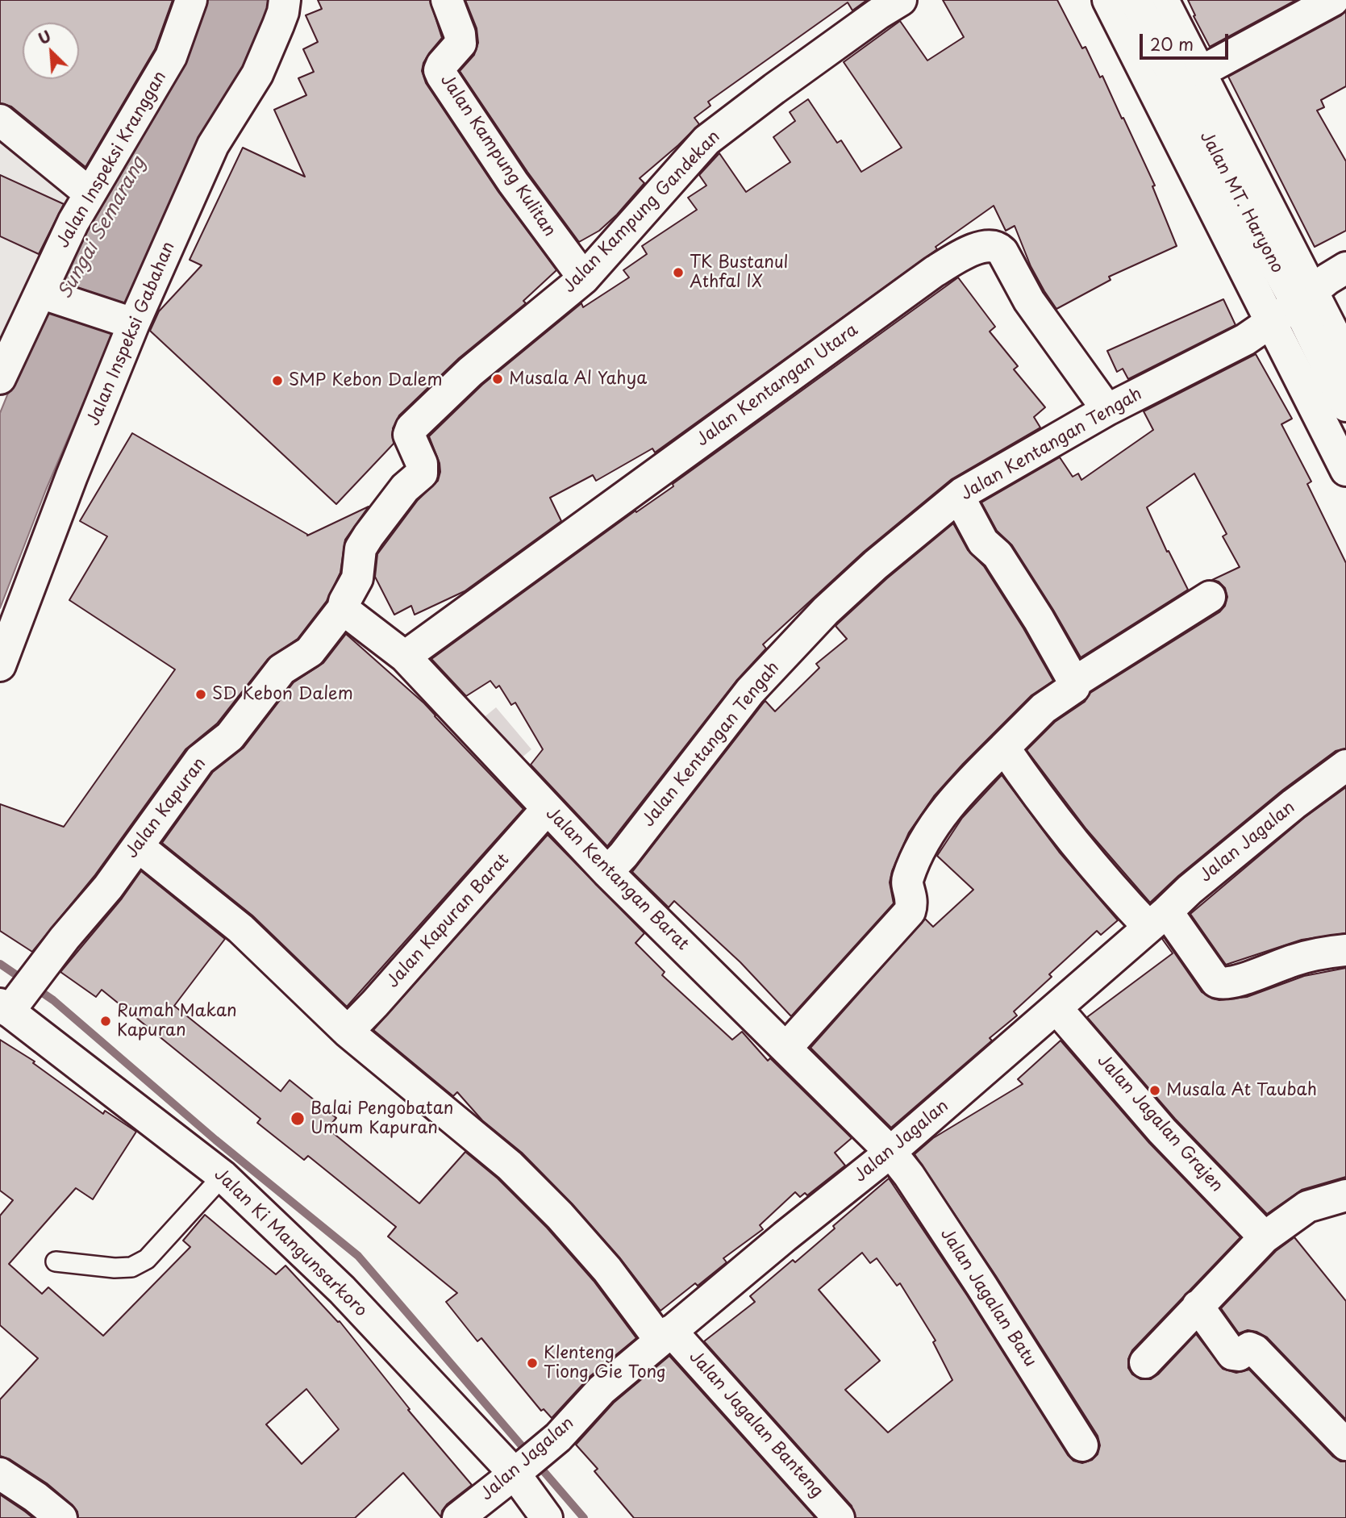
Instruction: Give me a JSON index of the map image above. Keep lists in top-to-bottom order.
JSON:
{
  "streets": {
    "street": [
      "Jalan Kampung Kulitan",
      "Jalan Inspeksi Kranggan",
      "Jalan MT. Haryono",
      "Jalan Kampung Gandekan",
      "Jalan Inspeksi Gabahan",
      "Jalan Kentangan Utara",
      "Jalan Kentangan Tengah",
      "Jalan Kapuran",
      "Jalan Jagalan",
      "Jalan Kentangan Barat",
      "Jalan Kapuran Barat",
      "Jalan Jagalan Grajen",
      "Jalan Ki Mangunsarkoro",
      "Jalan Jagalan Batu",
      "Jalan Jagalan Banteng"
    ]
  },
  "crossings": [
    ["Jalan Kampung Kulitan", "Jalan Kampung Gandekan"],
    ["Jalan MT. Haryono", "Jalan Kentangan Tengah"],
    ["Jalan Kampung Gandekan", "Jalan Kapuran"],
    ["Jalan Kentangan Utara", "Jalan Kentangan Tengah"],
    ["Jalan Kentangan Utara", "Jalan Kentangan Barat"],
    ["Jalan Kentangan Tengah", "Jalan Kentangan Barat"],
    ["Jalan Kapuran", "Jalan Kentangan Barat"],
    ["Jalan Kapuran", "Jalan Ki Mangunsarkoro"],
    ["Jalan Jagalan", "Jalan Kentangan Barat"],
    ["Jalan Jagalan", "Jalan Jagalan Grajen"],
    ["Jalan Jagalan", "Jalan Ki Mangunsarkoro"],
    ["Jalan Jagalan", "Jalan Jagalan Batu"],
    ["Jalan Jagalan", "Jalan Jagalan Banteng"],
    ["Jalan Kentangan Barat", "Jalan Kapuran Barat"],
    ["Jalan Kentangan Barat", "Jalan Jagalan Batu"]
  ],
  "water": ["Sungai Semarang"],
  "places": [
    "TK Bustanul Athfal IX",
    "Musala Al Yahya",
    "SMP Kebon Dalem",
    "SD Kebon Dalem",
    "Rumah Makan Kapuran",
    "Musala At Taubah",
    "Balai Pengobatan Umum Kapuran",
    "Klenteng Tiong Gie Tong"
  ],
  "scale_bar": "20 m",
  "north": "top left"
}
